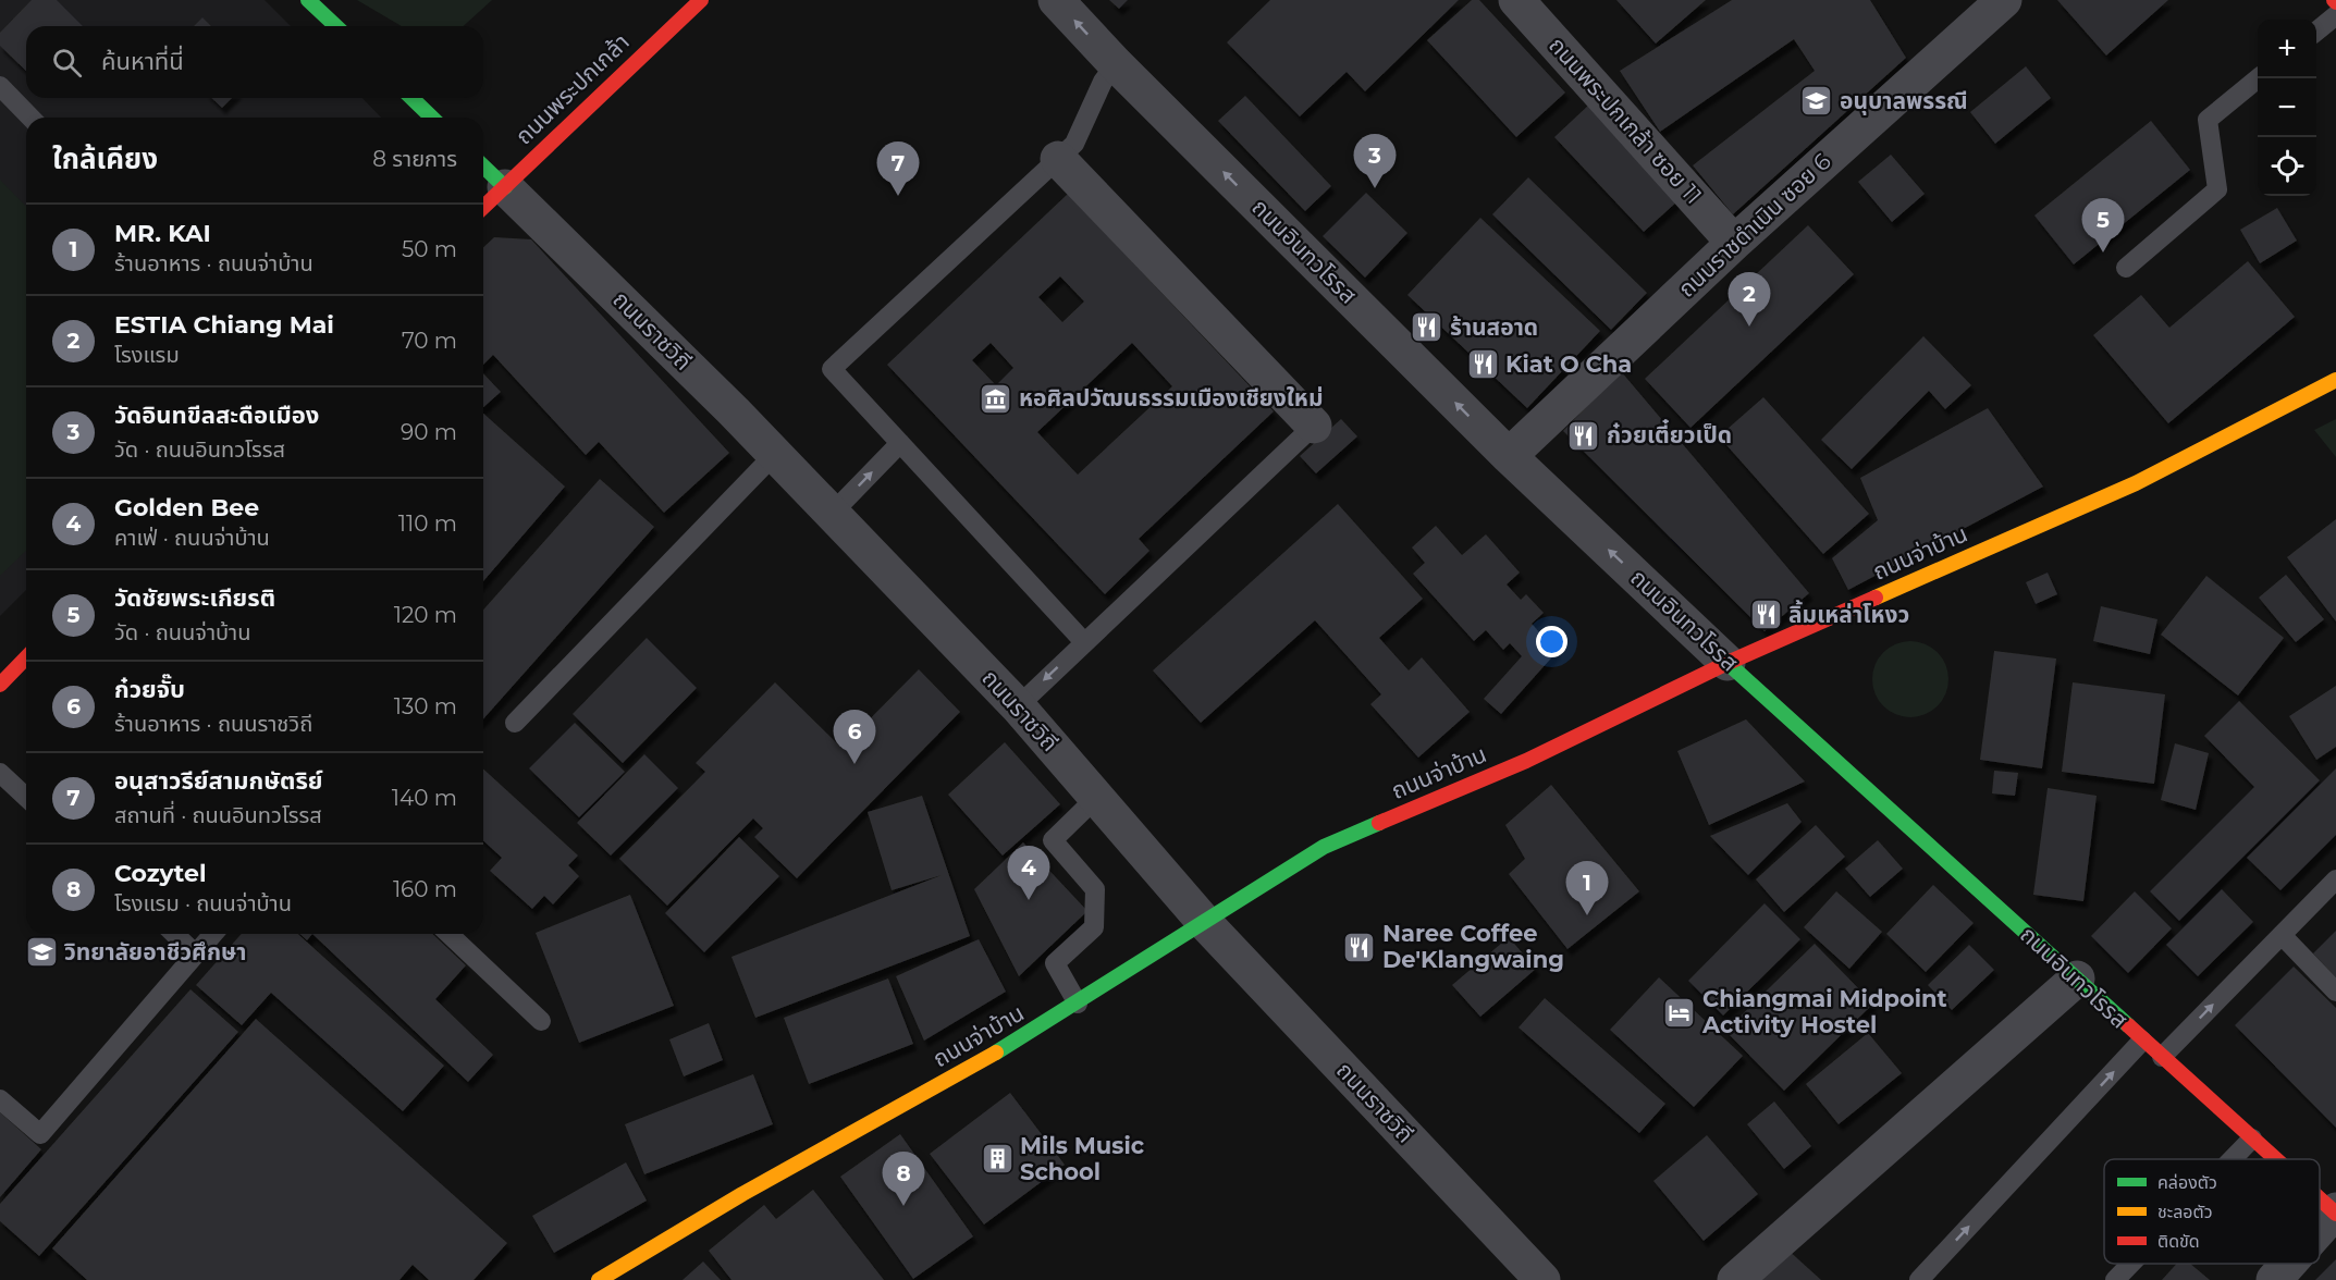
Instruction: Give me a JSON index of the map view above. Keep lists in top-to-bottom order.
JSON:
{
  "streets": {
    "street": [
      "ถนนพระปกเกล้า",
      "ถนนพระปกเกล้า ซอย 11",
      "ถนนราชดำเนิน ซอย 6",
      "ถนนอินทวโรรส",
      "ถนนราชวิถี",
      "ถนนจ่าบ้าน"
    ]
  },
  "crossings": [
    ["ถนนพระปกเกล้า", "ถนนราชวิถี"],
    ["ถนนพระปกเกล้า ซอย 11", "ถนนราชดำเนิน ซอย 6"],
    ["ถนนราชดำเนิน ซอย 6", "ถนนอินทวโรรส"],
    ["ถนนอินทวโรรส", "ถนนจ่าบ้าน"],
    ["ถนนราชวิถี", "ถนนจ่าบ้าน"]
  ],
  "places": {
    "school or university": ["อนุบาลพรรณี", "วิทยาลัยอาชีวศึกษา"],
    "restaurant": [
      "ร้านสอาด",
      "Kiat O Cha",
      "ก๋วยเตี๋ยวเป็ด",
      "ลิ้มเหล่าโหงว",
      "Naree Coffee De'Klangwaing"
    ],
    "museum": ["หอศิลปวัฒนธรรมเมืองเชียงใหม่"],
    "hotel": ["Chiangmai Midpoint Activity Hostel"],
    "building": ["Mils Music School"]
  },
  "legend": ["คล่องตัว", "ชะลอตัว", "ติดขัด"],
  "page": {
    "map_buttons": ["+", "−"],
    "search": "ค้นหาที่นี่",
    "heading": ["ใกล้เคียง", "8 รายการ"],
    "pins": [
      "3",
      "7",
      "5",
      "2",
      "6",
      "4",
      "1",
      "8"
    ],
    "list": [
      {
        "mark": "1",
        "name": "MR. KAI",
        "note": "ร้านอาหาร · ถนนจ่าบ้าน",
        "value": "50 m"
      },
      {
        "mark": "2",
        "name": "ESTIA Chiang Mai",
        "note": "โรงแรม",
        "value": "70 m"
      },
      {
        "mark": "3",
        "name": "วัดอินทขีลสะดือเมือง",
        "note": "วัด · ถนนอินทวโรรส",
        "value": "90 m"
      },
      {
        "mark": "4",
        "name": "Golden Bee",
        "note": "คาเฟ่ · ถนนจ่าบ้าน",
        "value": "110 m"
      },
      {
        "mark": "5",
        "name": "วัดชัยพระเกียรติ",
        "note": "วัด · ถนนจ่าบ้าน",
        "value": "120 m"
      },
      {
        "mark": "6",
        "name": "ก๋วยจั๊บ",
        "note": "ร้านอาหาร · ถนนราชวิถี",
        "value": "130 m"
      },
      {
        "mark": "7",
        "name": "อนุสาวรีย์สามกษัตริย์",
        "note": "สถานที่ · ถนนอินทวโรรส",
        "value": "140 m"
      },
      {
        "mark": "8",
        "name": "Cozytel",
        "note": "โรงแรม · ถนนจ่าบ้าน",
        "value": "160 m"
      }
    ]
  }
}
